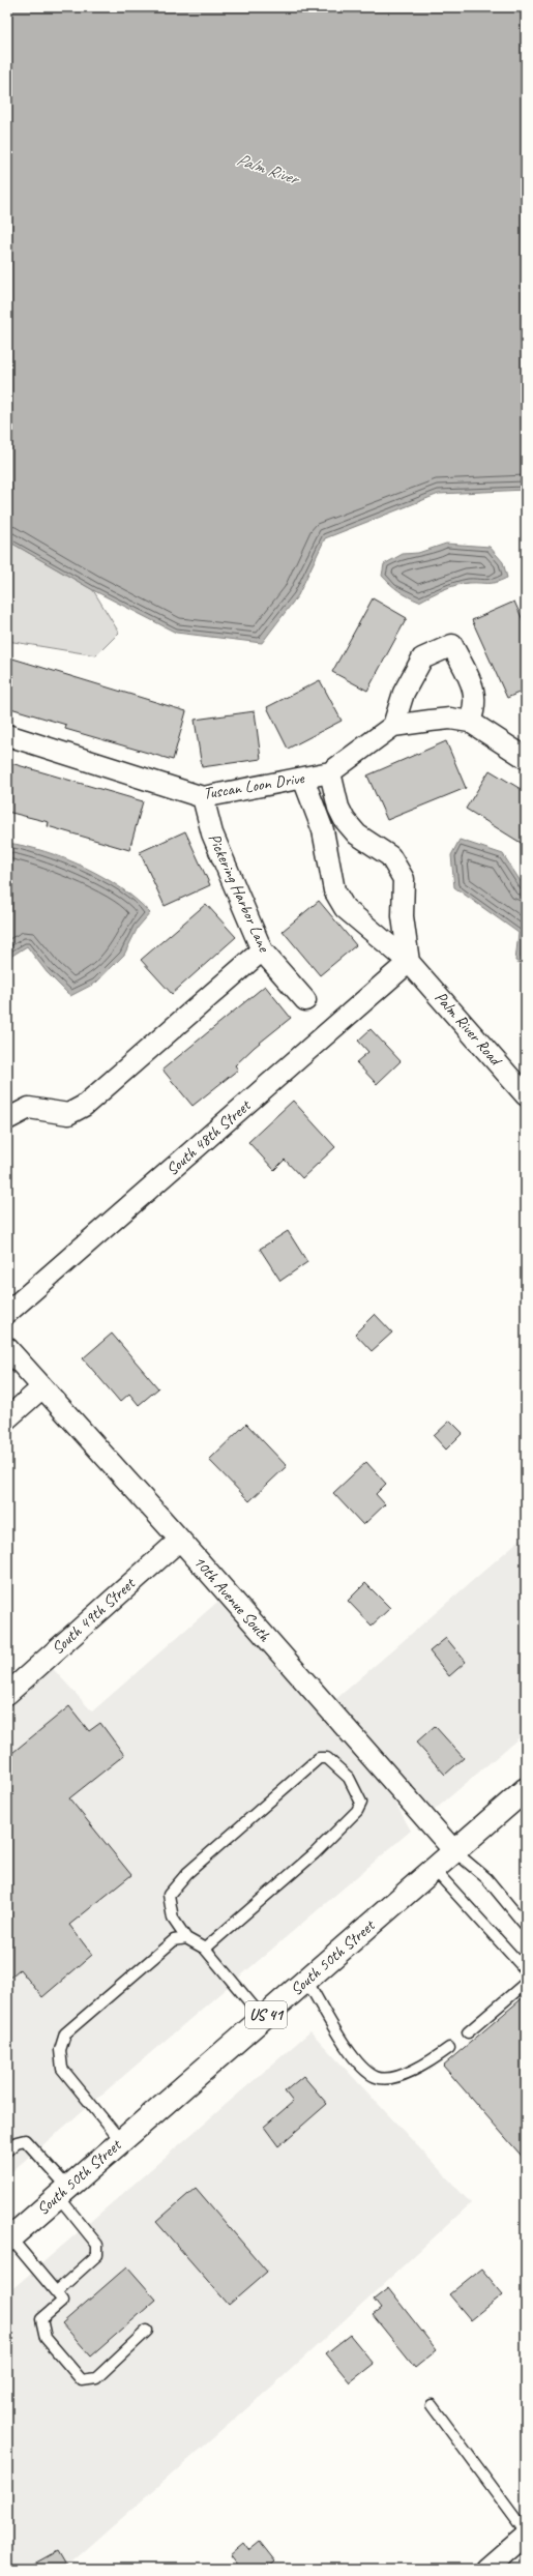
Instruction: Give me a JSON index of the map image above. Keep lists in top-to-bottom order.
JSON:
{
  "streets": {
    "main road": ["South 50th Street", "US 41"],
    "street": [
      "Tuscan Loon Drive",
      "Pickering Harbor Lane",
      "Palm River Road",
      "South 48th Street",
      "10th Avenue South",
      "South 49th Street"
    ]
  },
  "crossings": [
    ["Tuscan Loon Drive", "Pickering Harbor Lane"],
    ["Tuscan Loon Drive", "Palm River Road"],
    ["Palm River Road", "South 48th Street"],
    ["10th Avenue South", "South 49th Street"],
    ["10th Avenue South", "South 50th Street"]
  ],
  "water": ["Palm River"]
}
